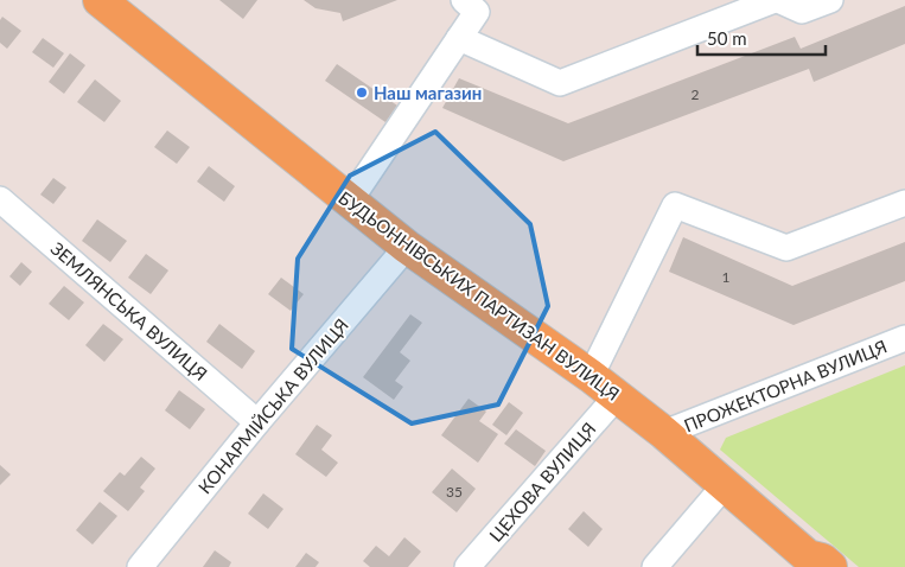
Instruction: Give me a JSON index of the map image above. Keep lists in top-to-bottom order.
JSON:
{
  "streets": {
    "main road": ["БУДЬОННІВСЬКИХ ПАРТИЗАН ВУЛИЦЯ"],
    "street": [
      "ЗЕМЛЯНСЬКА ВУЛИЦЯ",
      "ПРОЖЕКТОРНА ВУЛИЦЯ",
      "КОНАРМІЙСЬКА ВУЛИЦЯ",
      "ЦЕХОВА ВУЛИЦЯ"
    ]
  },
  "crossings": [
    ["БУДЬОННІВСЬКИХ ПАРТИЗАН ВУЛИЦЯ", "ПРОЖЕКТОРНА ВУЛИЦЯ"],
    ["БУДЬОННІВСЬКИХ ПАРТИЗАН ВУЛИЦЯ", "КОНАРМІЙСЬКА ВУЛИЦЯ"],
    ["БУДЬОННІВСЬКИХ ПАРТИЗАН ВУЛИЦЯ", "ЦЕХОВА ВУЛИЦЯ"],
    ["ЗЕМЛЯНСЬКА ВУЛИЦЯ", "КОНАРМІЙСЬКА ВУЛИЦЯ"]
  ],
  "places": ["Наш магазин"],
  "house_numbers": ["2", "1", "35"],
  "scale_bar": "50 m"
}
